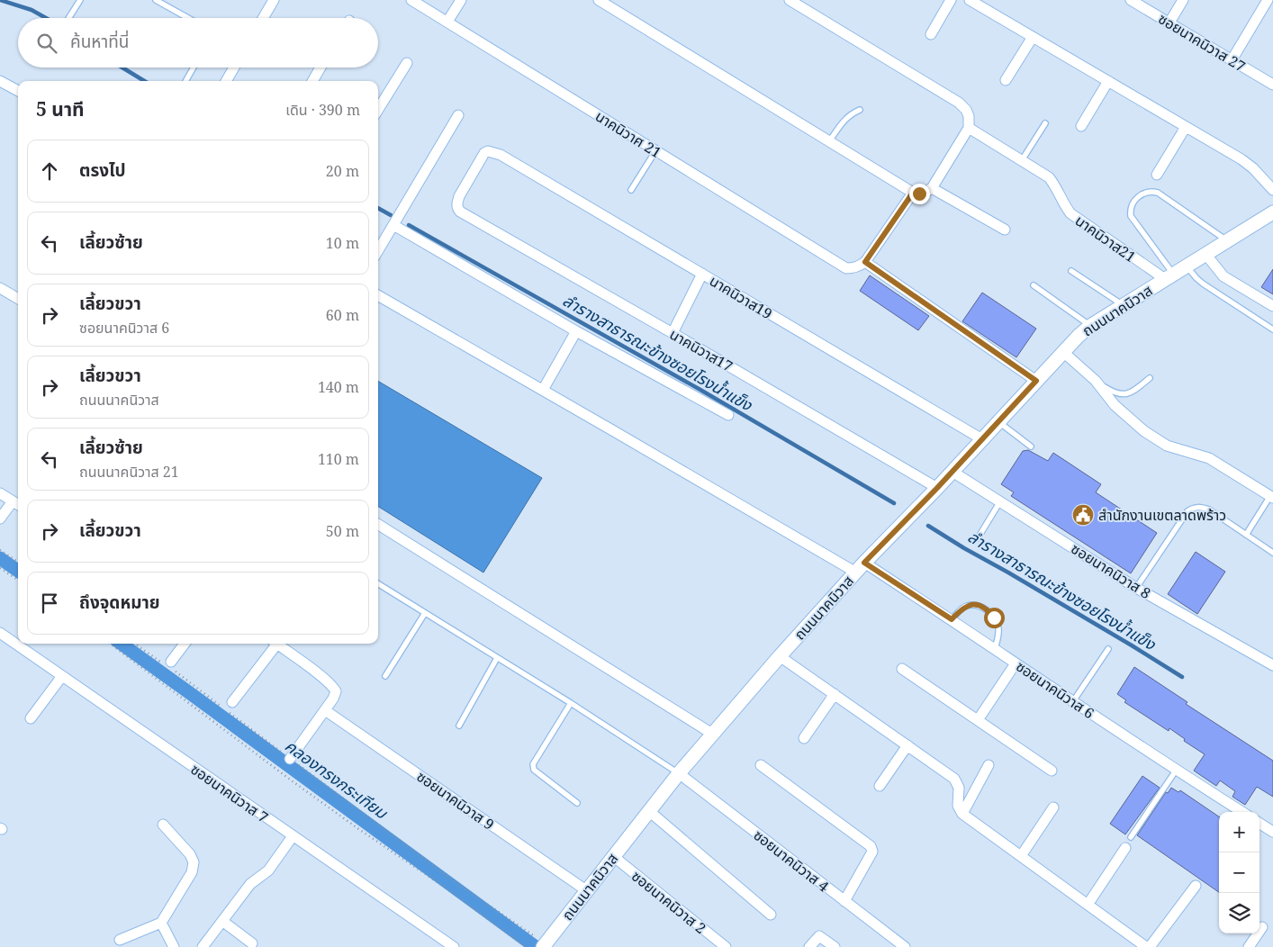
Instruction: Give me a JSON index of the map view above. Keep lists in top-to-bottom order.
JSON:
{
  "streets": {
    "main road": ["ถนนนาคนิวาส"],
    "street": [
      "ซอยนาคนิวาส 27",
      "นาคนิวาศ 21",
      "นาคนิวาส21",
      "นาคนิวาส19",
      "นาคนิวาส17",
      "ซอยนาคนิวาส 8",
      "ซอยนาคนิวาส 6",
      "ซอยนาคนิวาส 7",
      "ซอยนาคนิวาส 9",
      "ซอยนาคนิวาส 4",
      "ซอยนาคนิวาส 2"
    ]
  },
  "crossings": [
    ["นาคนิวาส21", "ถนนนาคนิวาส"],
    ["นาคนิวาส19", "ถนนนาคนิวาส"],
    ["นาคนิวาส19", "นาคนิวาส17"],
    ["ถนนนาคนิวาส", "นาคนิวาส17"],
    ["ถนนนาคนิวาส", "ซอยนาคนิวาส 8"],
    ["ถนนนาคนิวาส", "ซอยนาคนิวาส 6"],
    ["ถนนนาคนิวาส", "ซอยนาคนิวาส 9"],
    ["ถนนนาคนิวาส", "ซอยนาคนิวาส 4"],
    ["ถนนนาคนิวาส", "ซอยนาคนิวาส 2"]
  ],
  "water": ["ลำรางสาธารณะข้างซอยโรงน้ำแข็ง", "คลองทรงกระเทียม"],
  "places": {
    "public building": ["สำนักงานเขตลาดพร้าว"]
  },
  "page": {
    "search": "ค้นหาที่นี่",
    "heading": ["5 นาที", "เดิน · 390 m"],
    "list": [
      ["ตรงไป", "20 m"],
      ["เลี้ยวซ้าย", "10 m"],
      ["เลี้ยวขวา", "ซอยนาคนิวาส 6", "60 m"],
      ["เลี้ยวขวา", "ถนนนาคนิวาส", "140 m"],
      ["เลี้ยวซ้าย", "ถนนนาคนิวาส 21", "110 m"],
      ["เลี้ยวขวา", "50 m"],
      "ถึงจุดหมาย"
    ],
    "map_buttons": ["+", "−"]
  }
}
